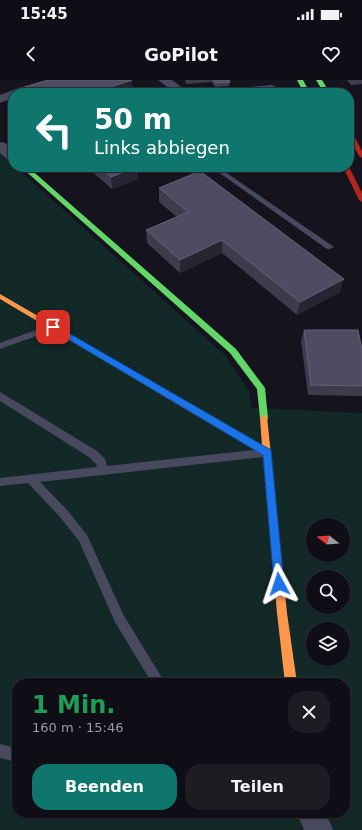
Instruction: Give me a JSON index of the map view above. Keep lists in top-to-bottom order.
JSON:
{
  "north": "left",
  "page": {
    "status": "15:45",
    "header": "GoPilot",
    "turn": ["50 m", "Links abbiegen"],
    "heading": ["1 Min.", "160 m · 15:46"],
    "buttons": ["Beenden", "Teilen"]
  }
}
